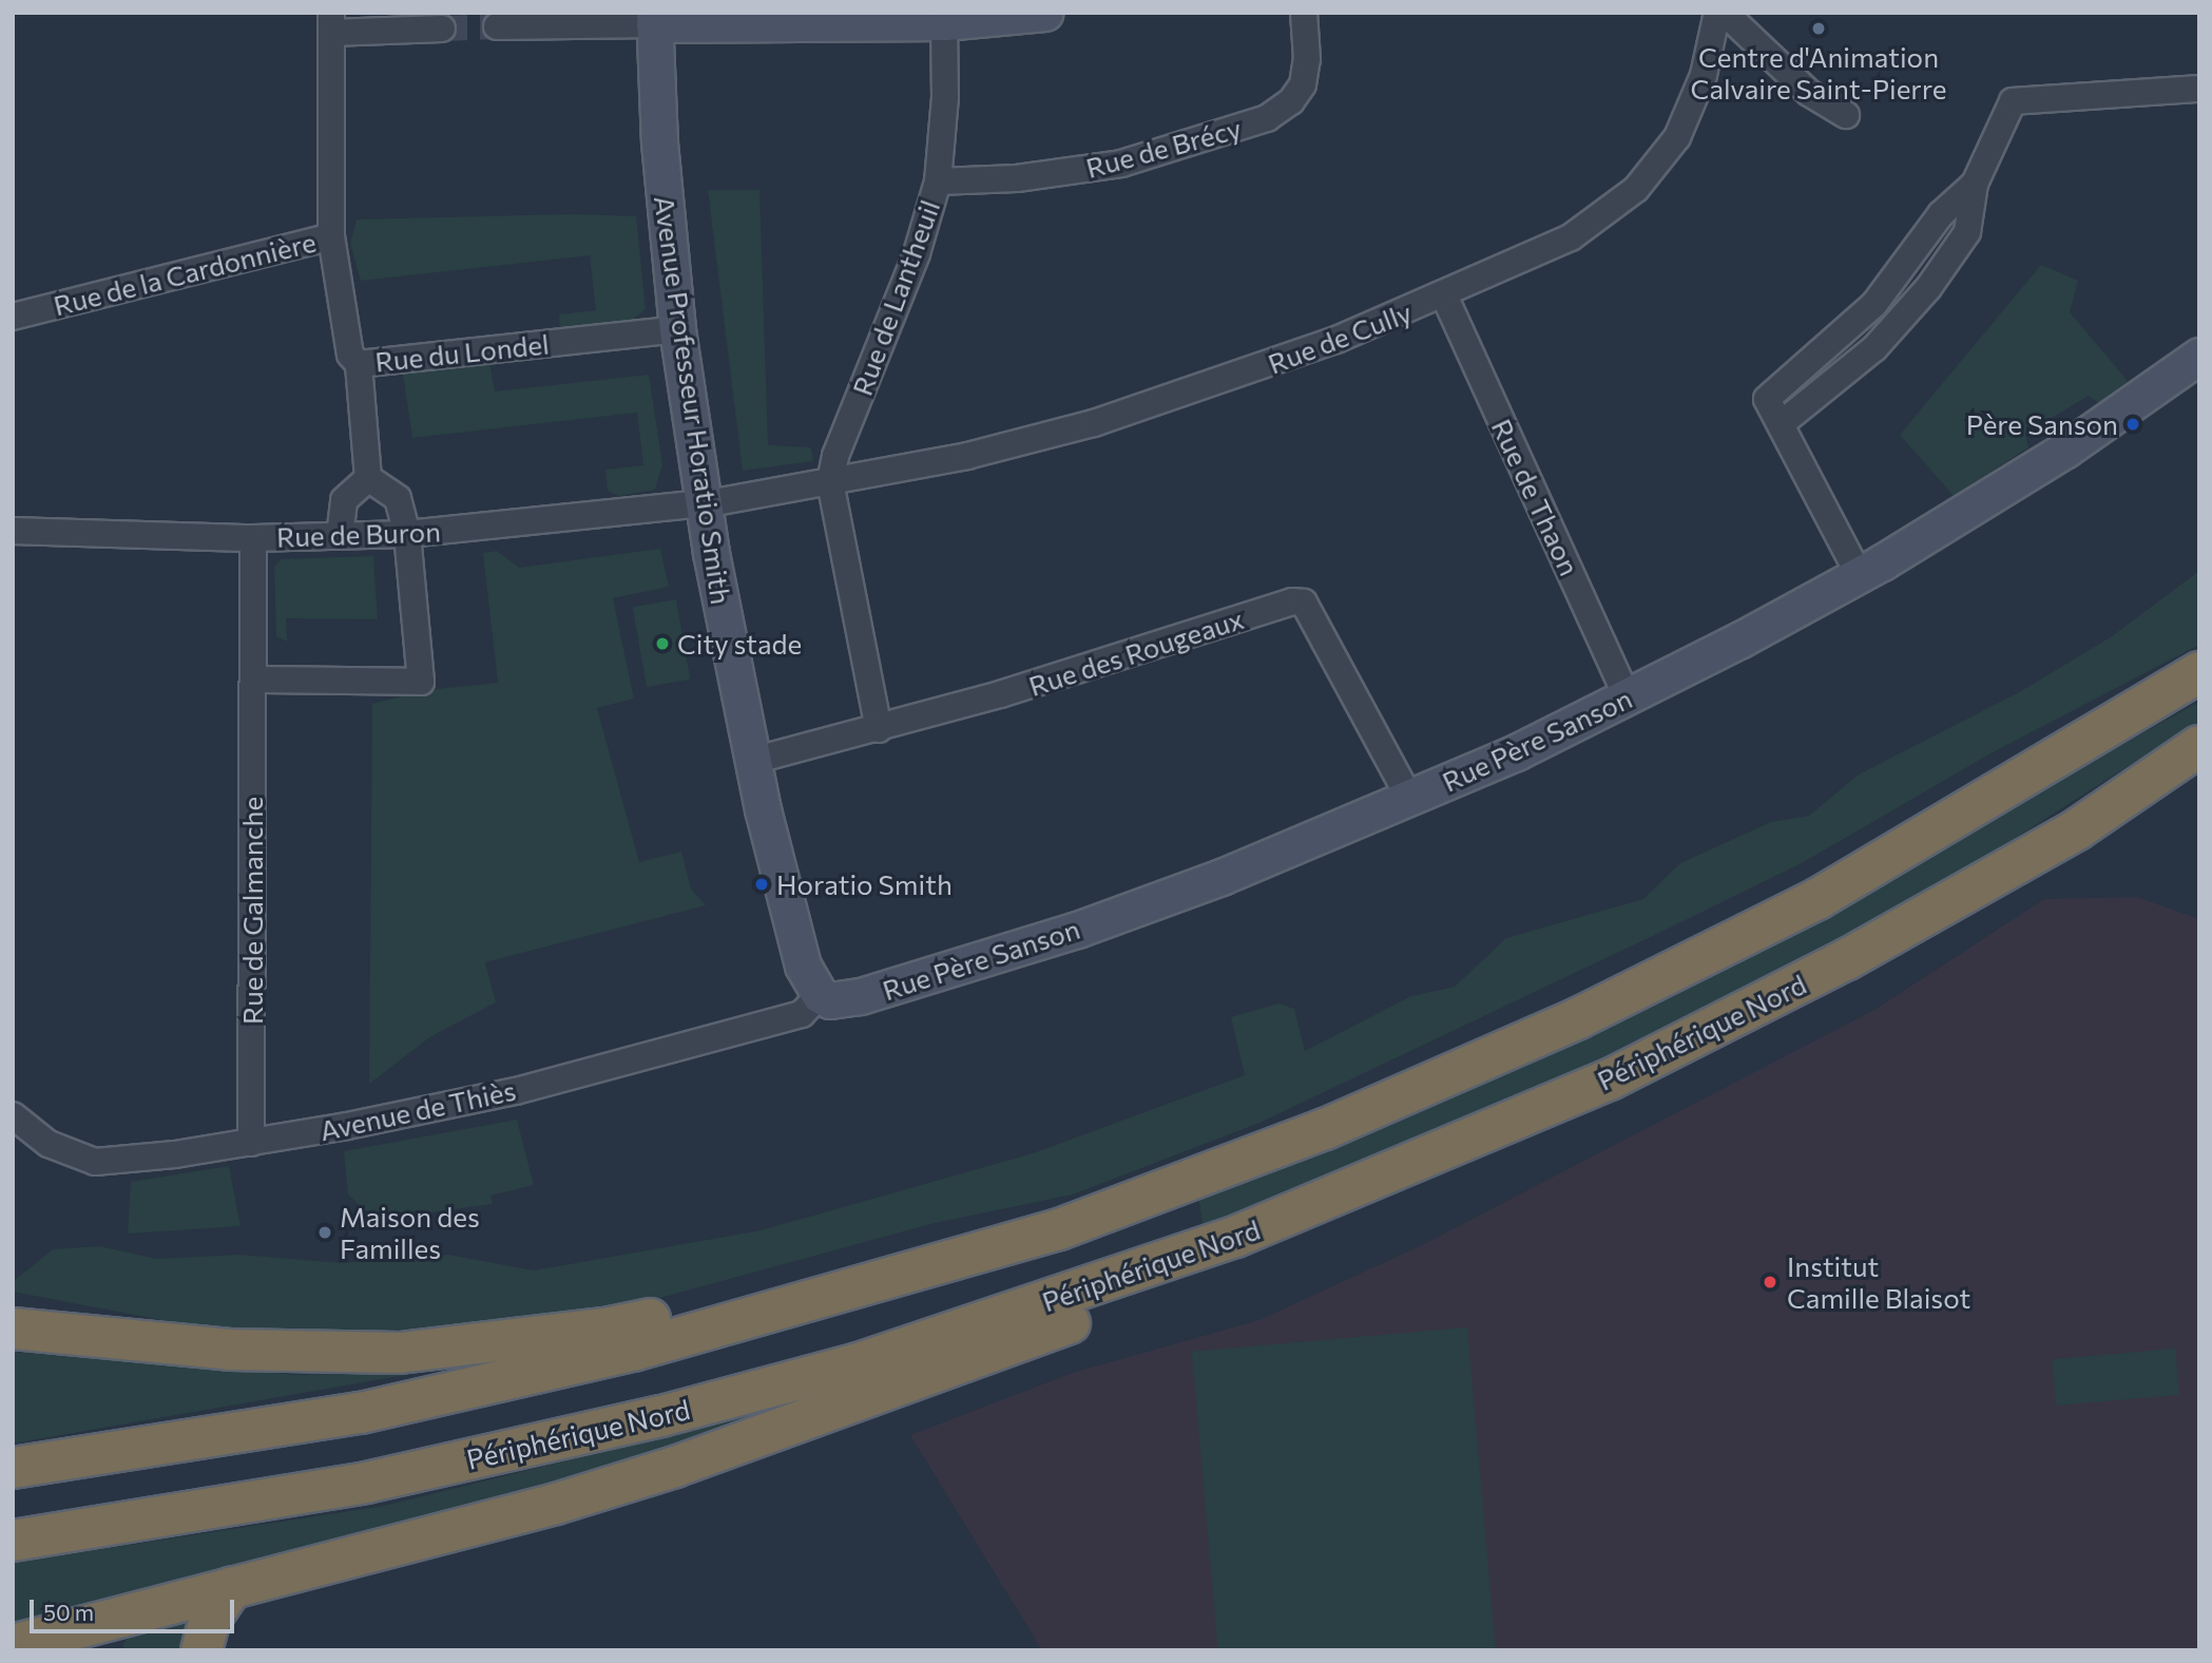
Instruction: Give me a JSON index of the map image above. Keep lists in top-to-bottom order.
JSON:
{
  "streets": {
    "highway": ["Périphérique Nord"],
    "street": [
      "Rue de Brécy",
      "Rue de la Cardonnière",
      "Rue de Lantheuil",
      "Rue de Cully",
      "Rue du Londel",
      "Avenue Professeur Horatio Smith",
      "Rue de Thaon",
      "Rue de Buron",
      "Rue des Rougeaux",
      "Rue Père Sanson",
      "Rue de Galmanche",
      "Avenue de Thiès"
    ]
  },
  "crossings": [
    ["Rue de Brécy", "Rue de Lantheuil"],
    ["Rue de Lantheuil", "Rue de Cully"],
    ["Rue de Cully", "Avenue Professeur Horatio Smith"],
    ["Rue de Cully", "Rue de Thaon"],
    ["Rue de Cully", "Rue de Buron"],
    ["Rue du Londel", "Avenue Professeur Horatio Smith"],
    ["Avenue Professeur Horatio Smith", "Rue de Buron"],
    ["Avenue Professeur Horatio Smith", "Rue des Rougeaux"],
    ["Avenue Professeur Horatio Smith", "Rue Père Sanson"],
    ["Avenue Professeur Horatio Smith", "Avenue de Thiès"],
    ["Rue de Thaon", "Rue Père Sanson"],
    ["Rue de Buron", "Rue de Galmanche"],
    ["Rue des Rougeaux", "Rue Père Sanson"],
    ["Rue Père Sanson", "Avenue de Thiès"],
    ["Rue de Galmanche", "Avenue de Thiès"]
  ],
  "places": [
    "Centre d'Animation Calvaire Saint-Pierre",
    "Père Sanson",
    "City stade",
    "Horatio Smith",
    "Maison des Familles",
    "Institut Camille Blaisot"
  ],
  "scale_bar": "50 m"
}
